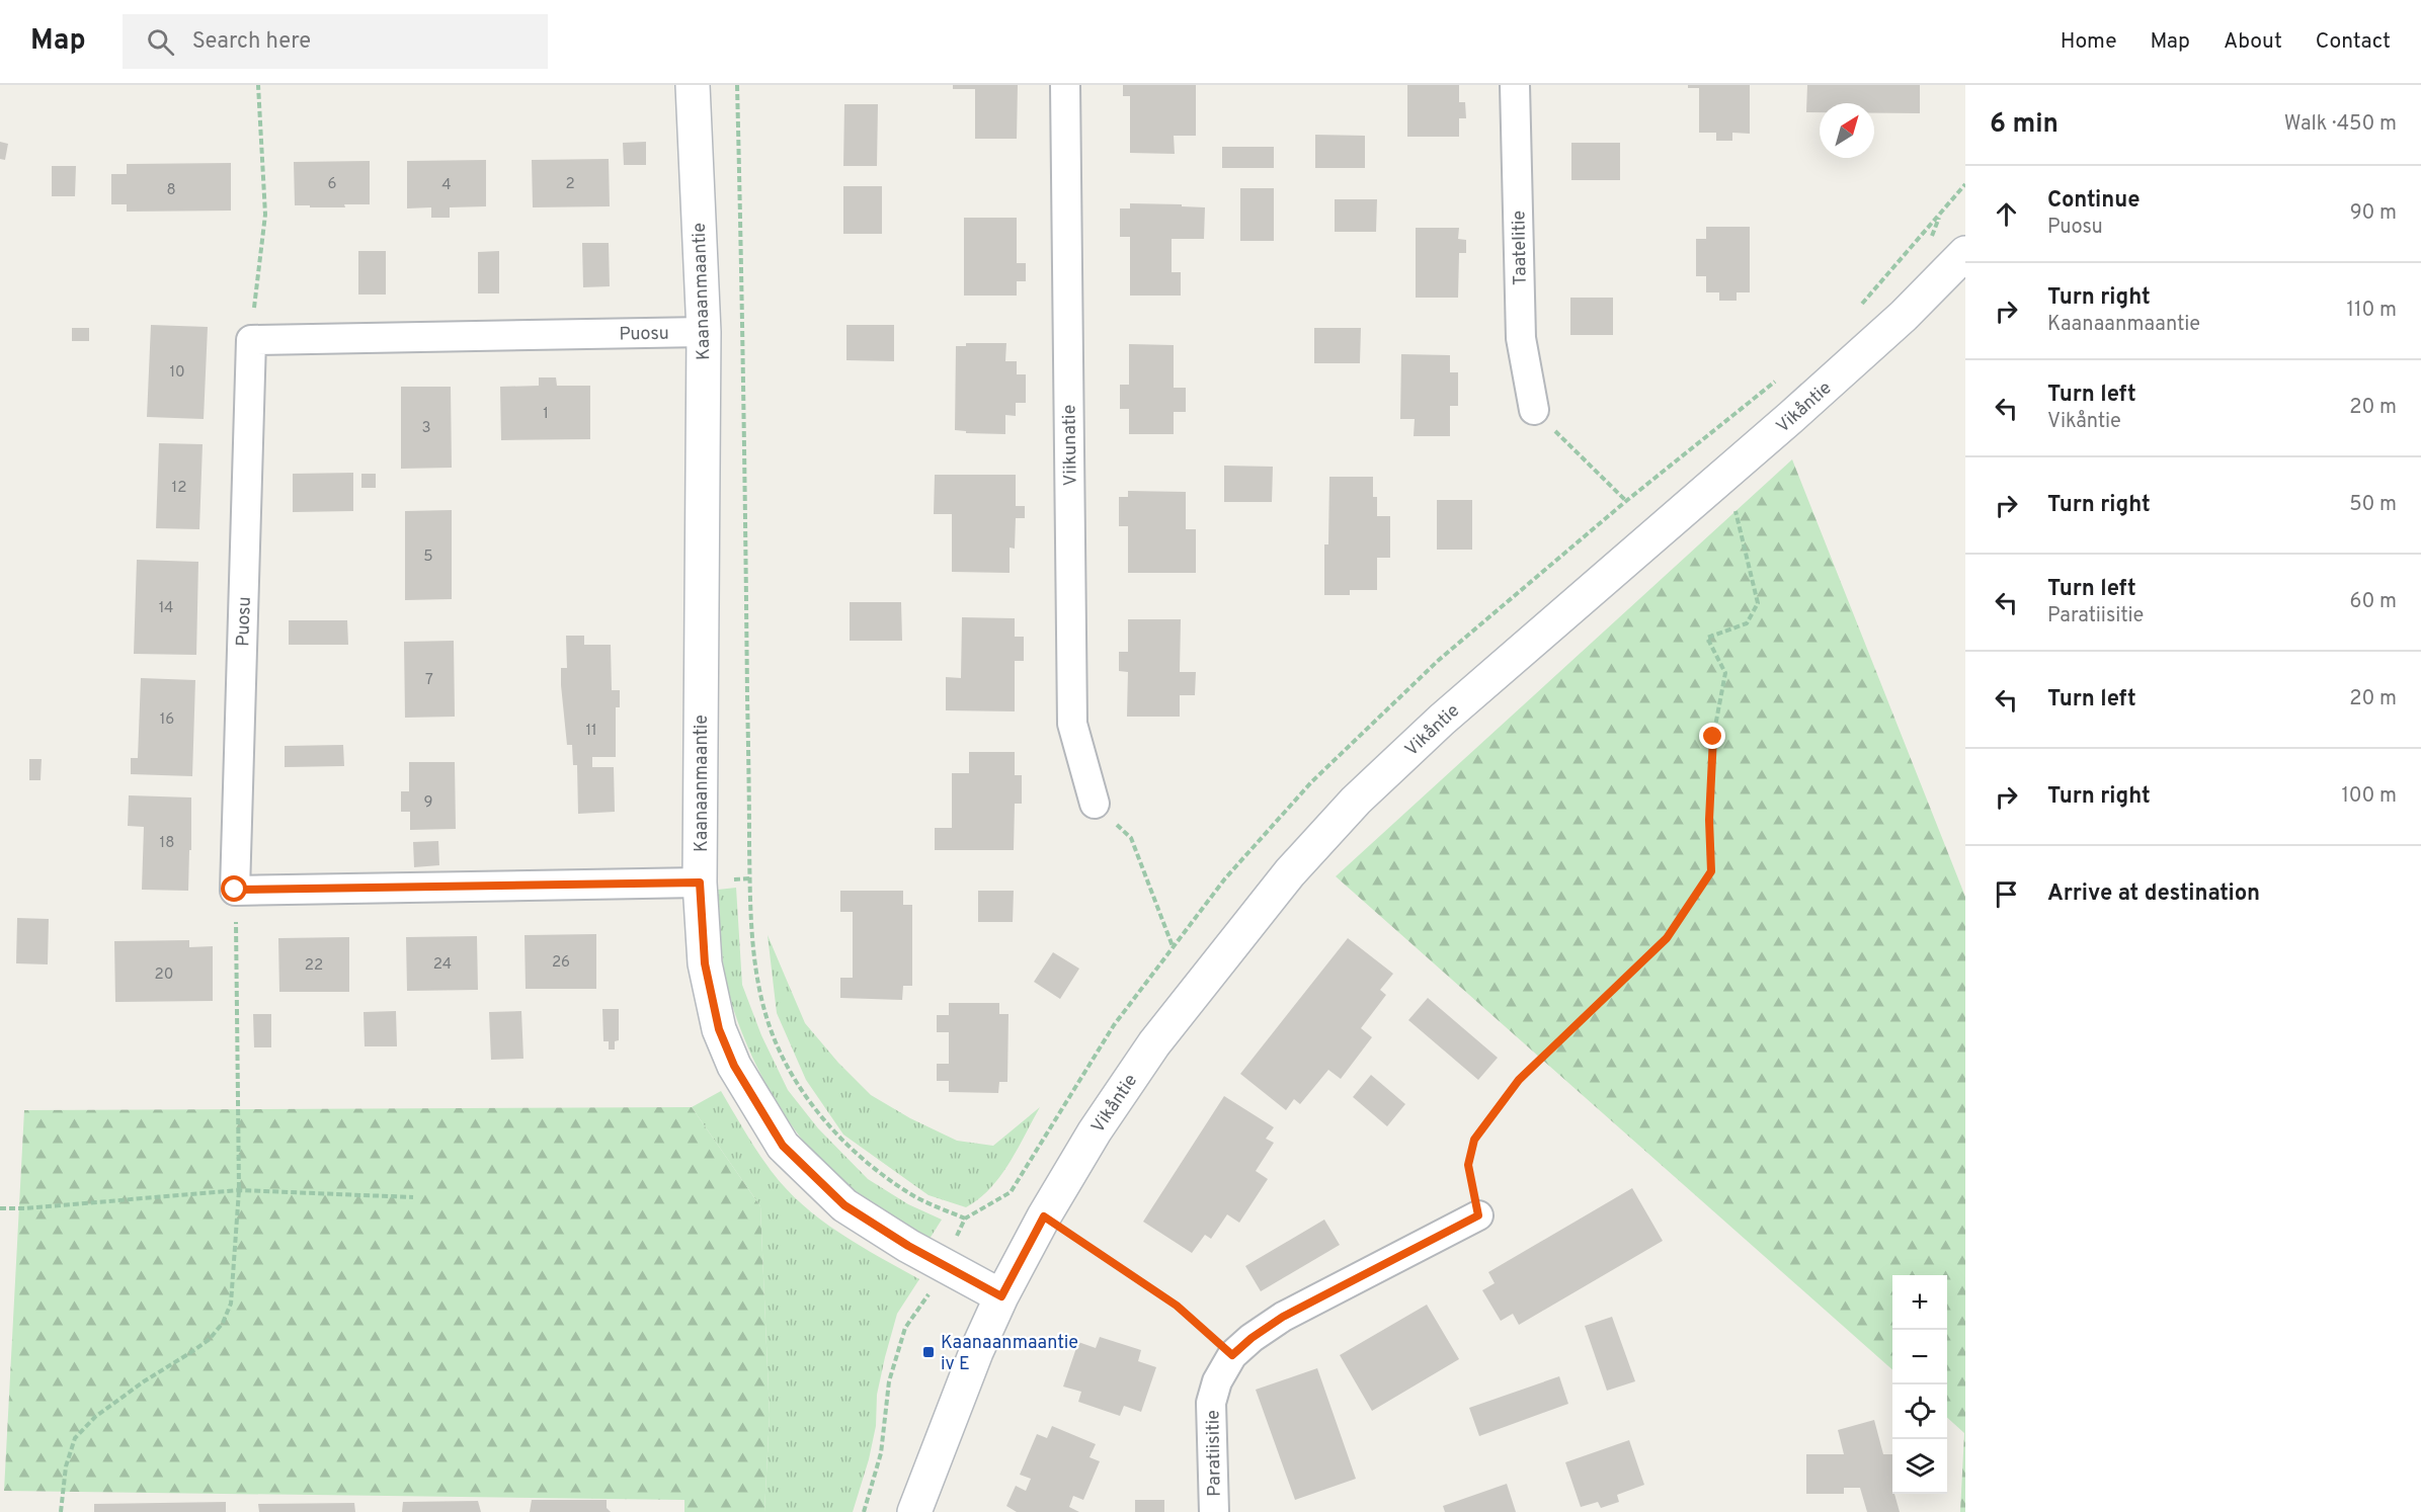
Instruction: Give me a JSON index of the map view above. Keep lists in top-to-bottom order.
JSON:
{
  "streets": {
    "street": [
      "Taatelitie",
      "Kaanaanmaantie",
      "Puosu",
      "Vikåntie",
      "Viikunatie",
      "Paratiisitie"
    ]
  },
  "crossings": [
    ["Kaanaanmaantie", "Puosu"],
    ["Kaanaanmaantie", "Vikåntie"]
  ],
  "places": {
    "transit": ["Kaanaanmaantie iv E"]
  },
  "house_numbers": [
    "6",
    "2",
    "4",
    "8",
    "10",
    "1",
    "3",
    "12",
    "5",
    "14",
    "7",
    "16",
    "11",
    "9",
    "18",
    "26",
    "24",
    "22",
    "20"
  ],
  "north": "top right",
  "page": {
    "header": "Map",
    "search": "Search here",
    "nav": [
      "Home",
      "Map",
      "About",
      "Contact"
    ],
    "heading": ["6 min", "Walk · 450 m"],
    "list": [
      ["Continue", "Puosu", "90 m"],
      ["Turn right", "Kaanaanmaantie", "110 m"],
      ["Turn left", "Vikåntie", "20 m"],
      ["Turn right", "50 m"],
      ["Turn left", "Paratiisitie", "60 m"],
      ["Turn left", "20 m"],
      ["Turn right", "100 m"],
      "Arrive at destination"
    ],
    "map_buttons": ["+", "−"]
  }
}
